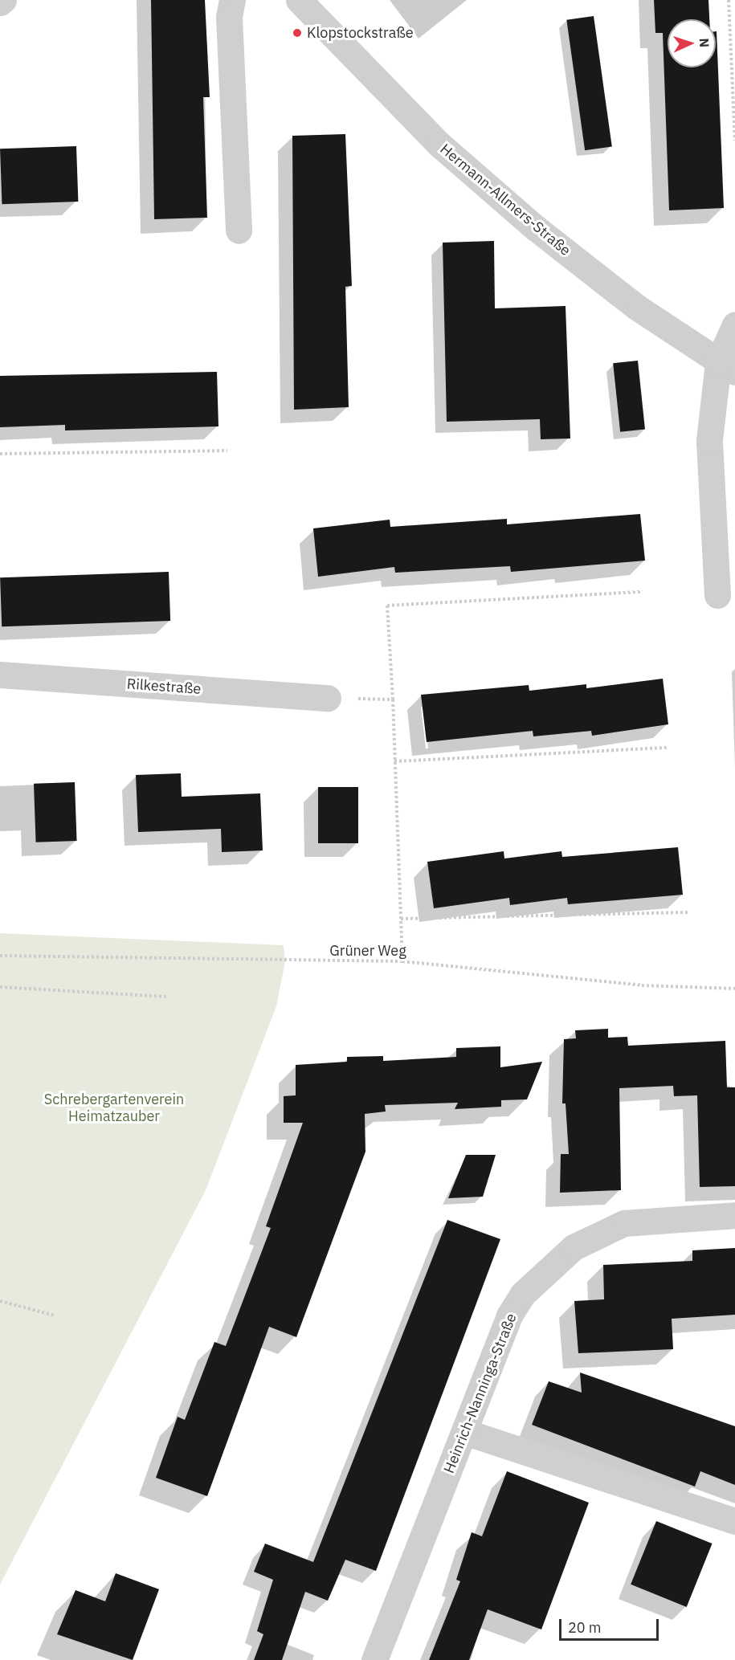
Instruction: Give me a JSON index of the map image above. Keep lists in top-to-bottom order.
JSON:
{
  "streets": {
    "street": ["Hermann-Allmers-Straße", "Rilkestraße", "Heinrich-Nanninga-Straße"],
    "path": ["Grüner Weg"]
  },
  "parks": ["Schrebergartenverein Heimatzauber"],
  "places": ["Klopstockstraße"],
  "scale_bar": "20 m",
  "north": "right"
}
